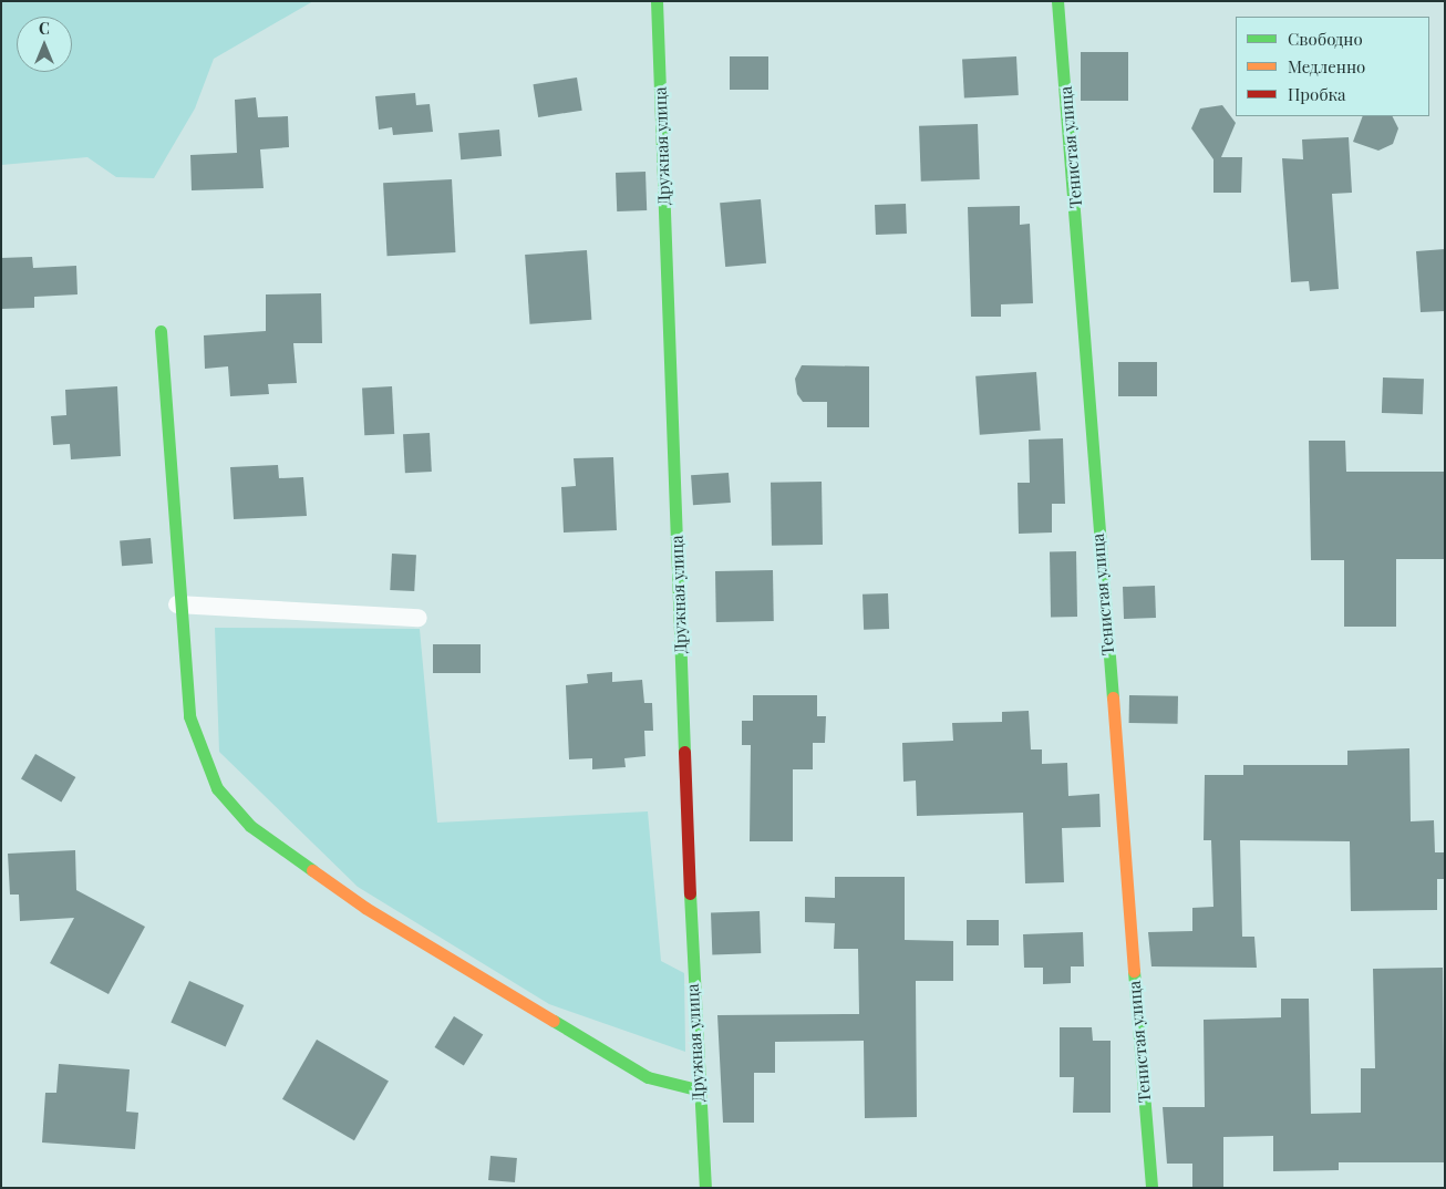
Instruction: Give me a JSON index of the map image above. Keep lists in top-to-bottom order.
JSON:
{
  "streets": {
    "street": ["Дружная улица", "Тенистая улица"]
  },
  "legend": ["Свободно", "Медленно", "Пробка"],
  "north": "top"
}
